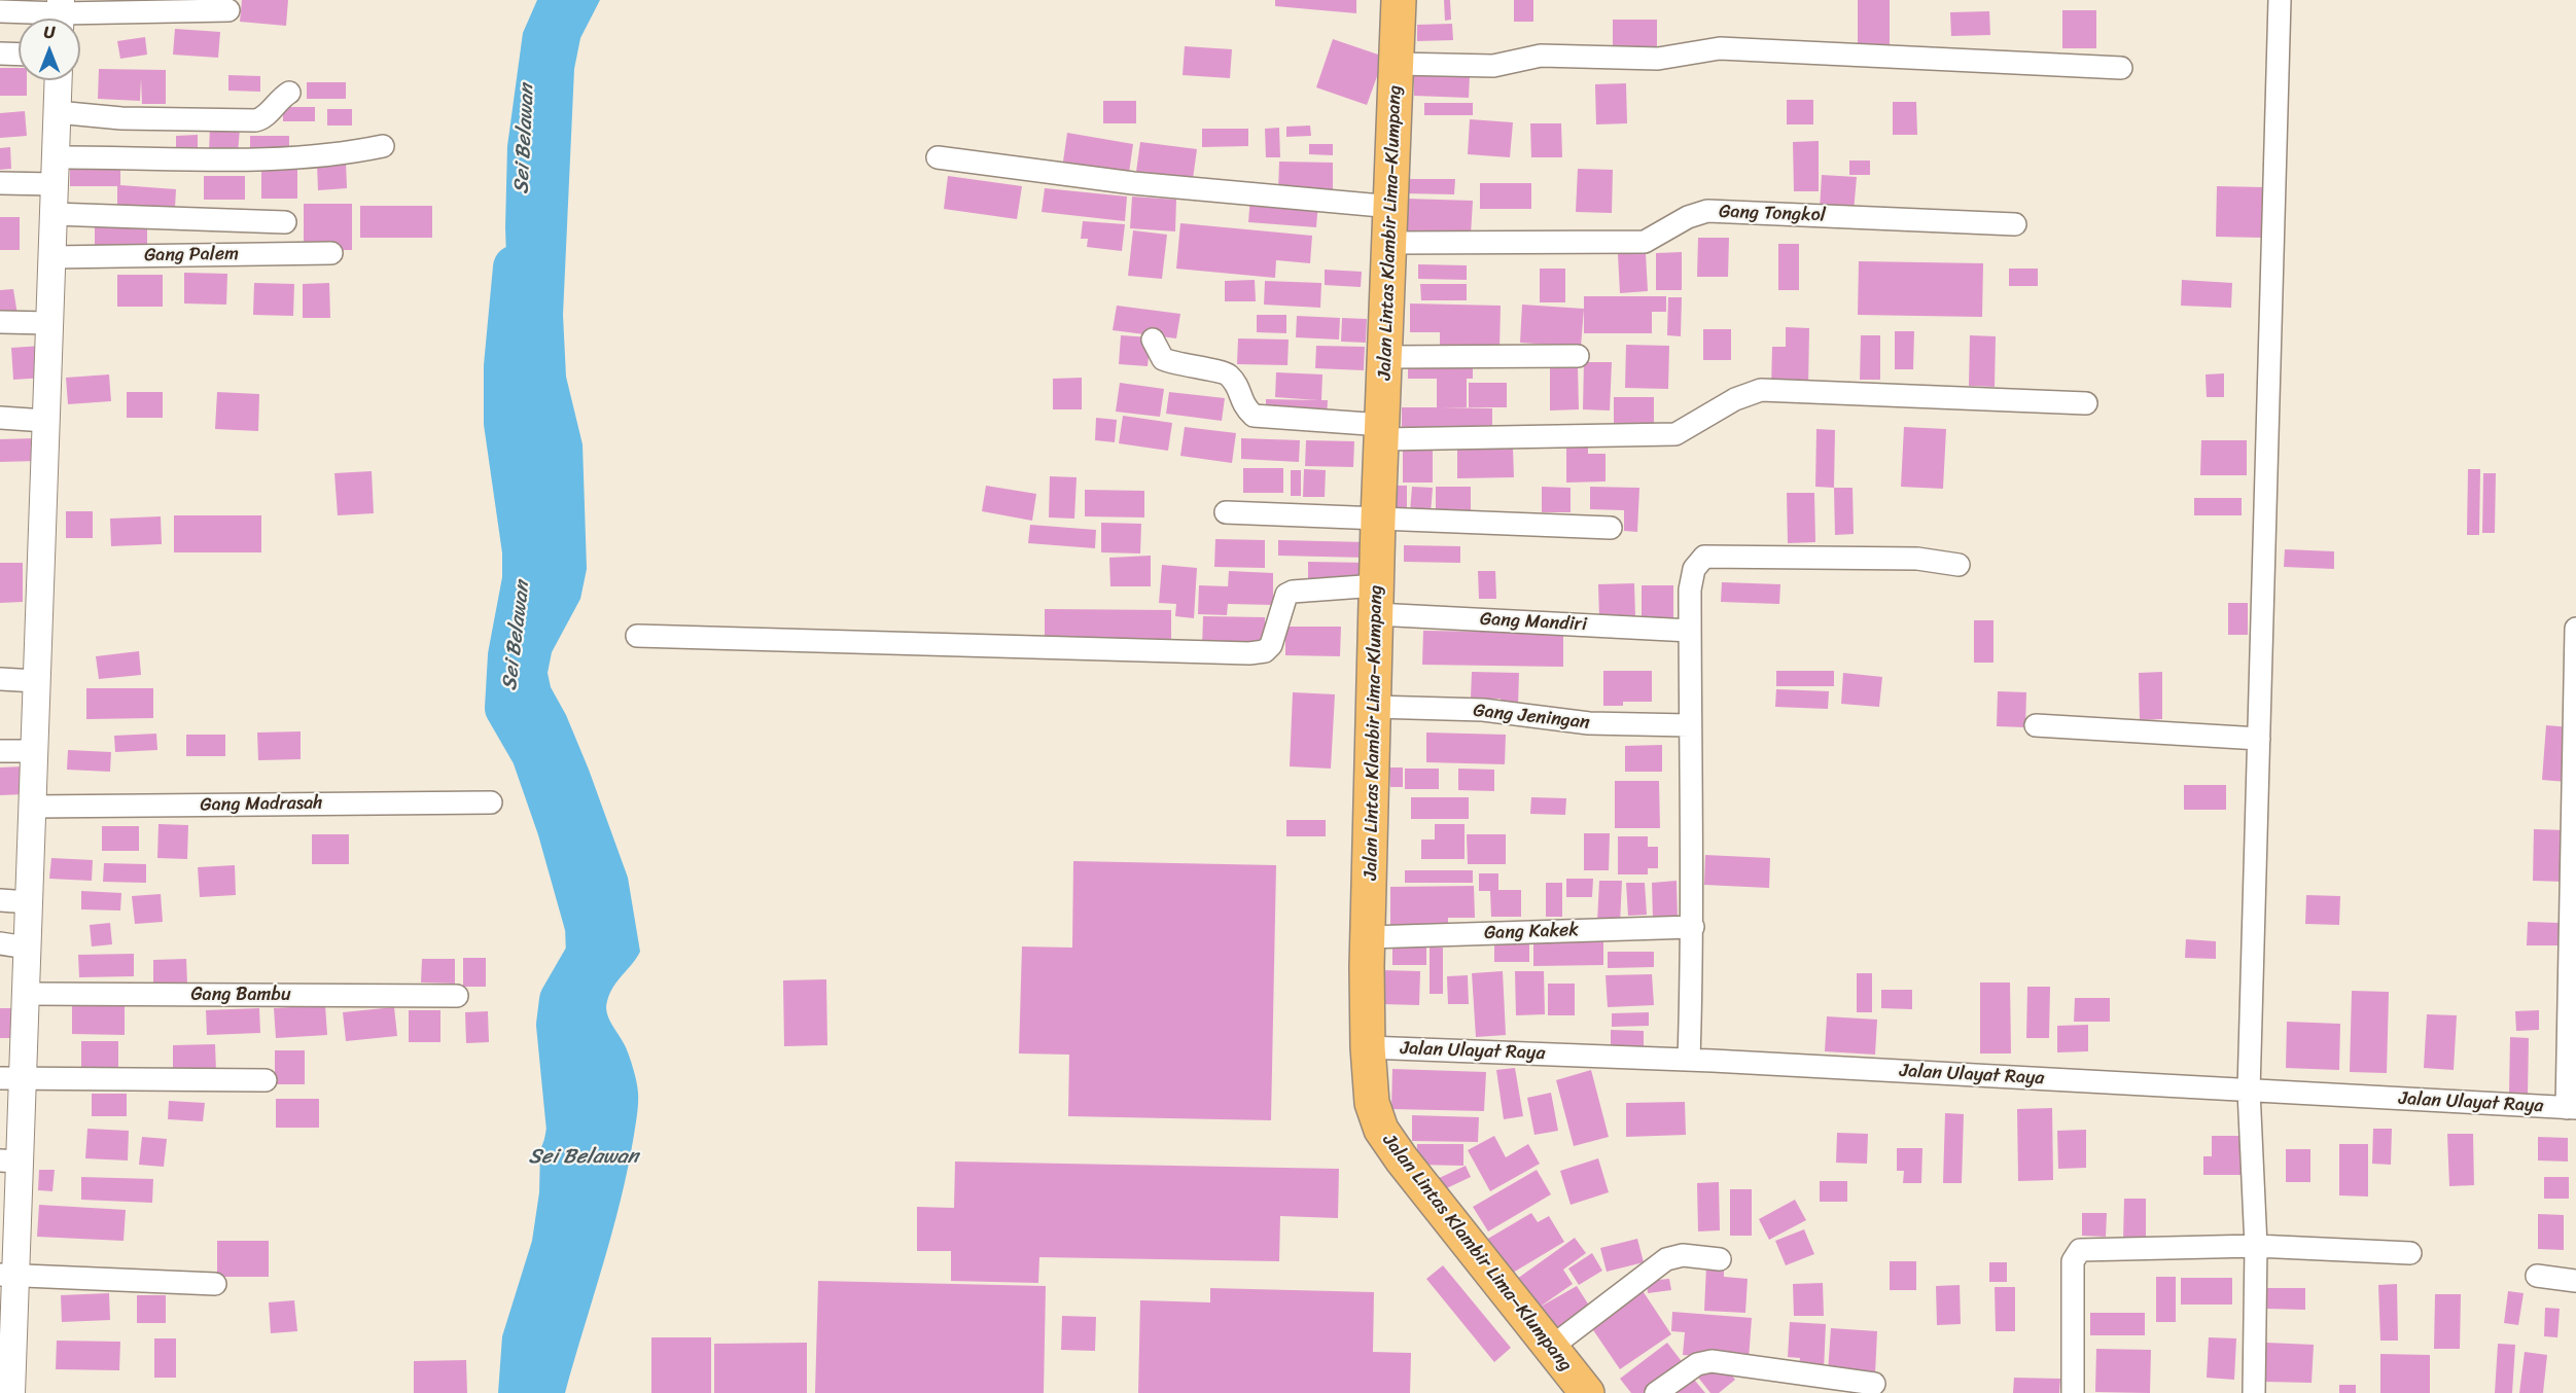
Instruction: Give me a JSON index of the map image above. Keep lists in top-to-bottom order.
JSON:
{
  "streets": {
    "main road": ["Jalan Lintas Klambir Lima–Klumpang"],
    "street": [
      "Gang Tongkol",
      "Gang Palem",
      "Gang Mandiri",
      "Gang Jeningan",
      "Gang Madrasah",
      "Gang Kakek",
      "Gang Bambu",
      "Jalan Ulayat Raya"
    ]
  },
  "crossings": [
    ["Gang Tongkol", "Jalan Lintas Klambir Lima–Klumpang"],
    ["Jalan Lintas Klambir Lima–Klumpang", "Gang Mandiri"],
    ["Jalan Lintas Klambir Lima–Klumpang", "Gang Jeningan"],
    ["Jalan Lintas Klambir Lima–Klumpang", "Gang Kakek"],
    ["Jalan Lintas Klambir Lima–Klumpang", "Jalan Ulayat Raya"]
  ],
  "water": ["Sei Belawan"],
  "north": "top"
}
